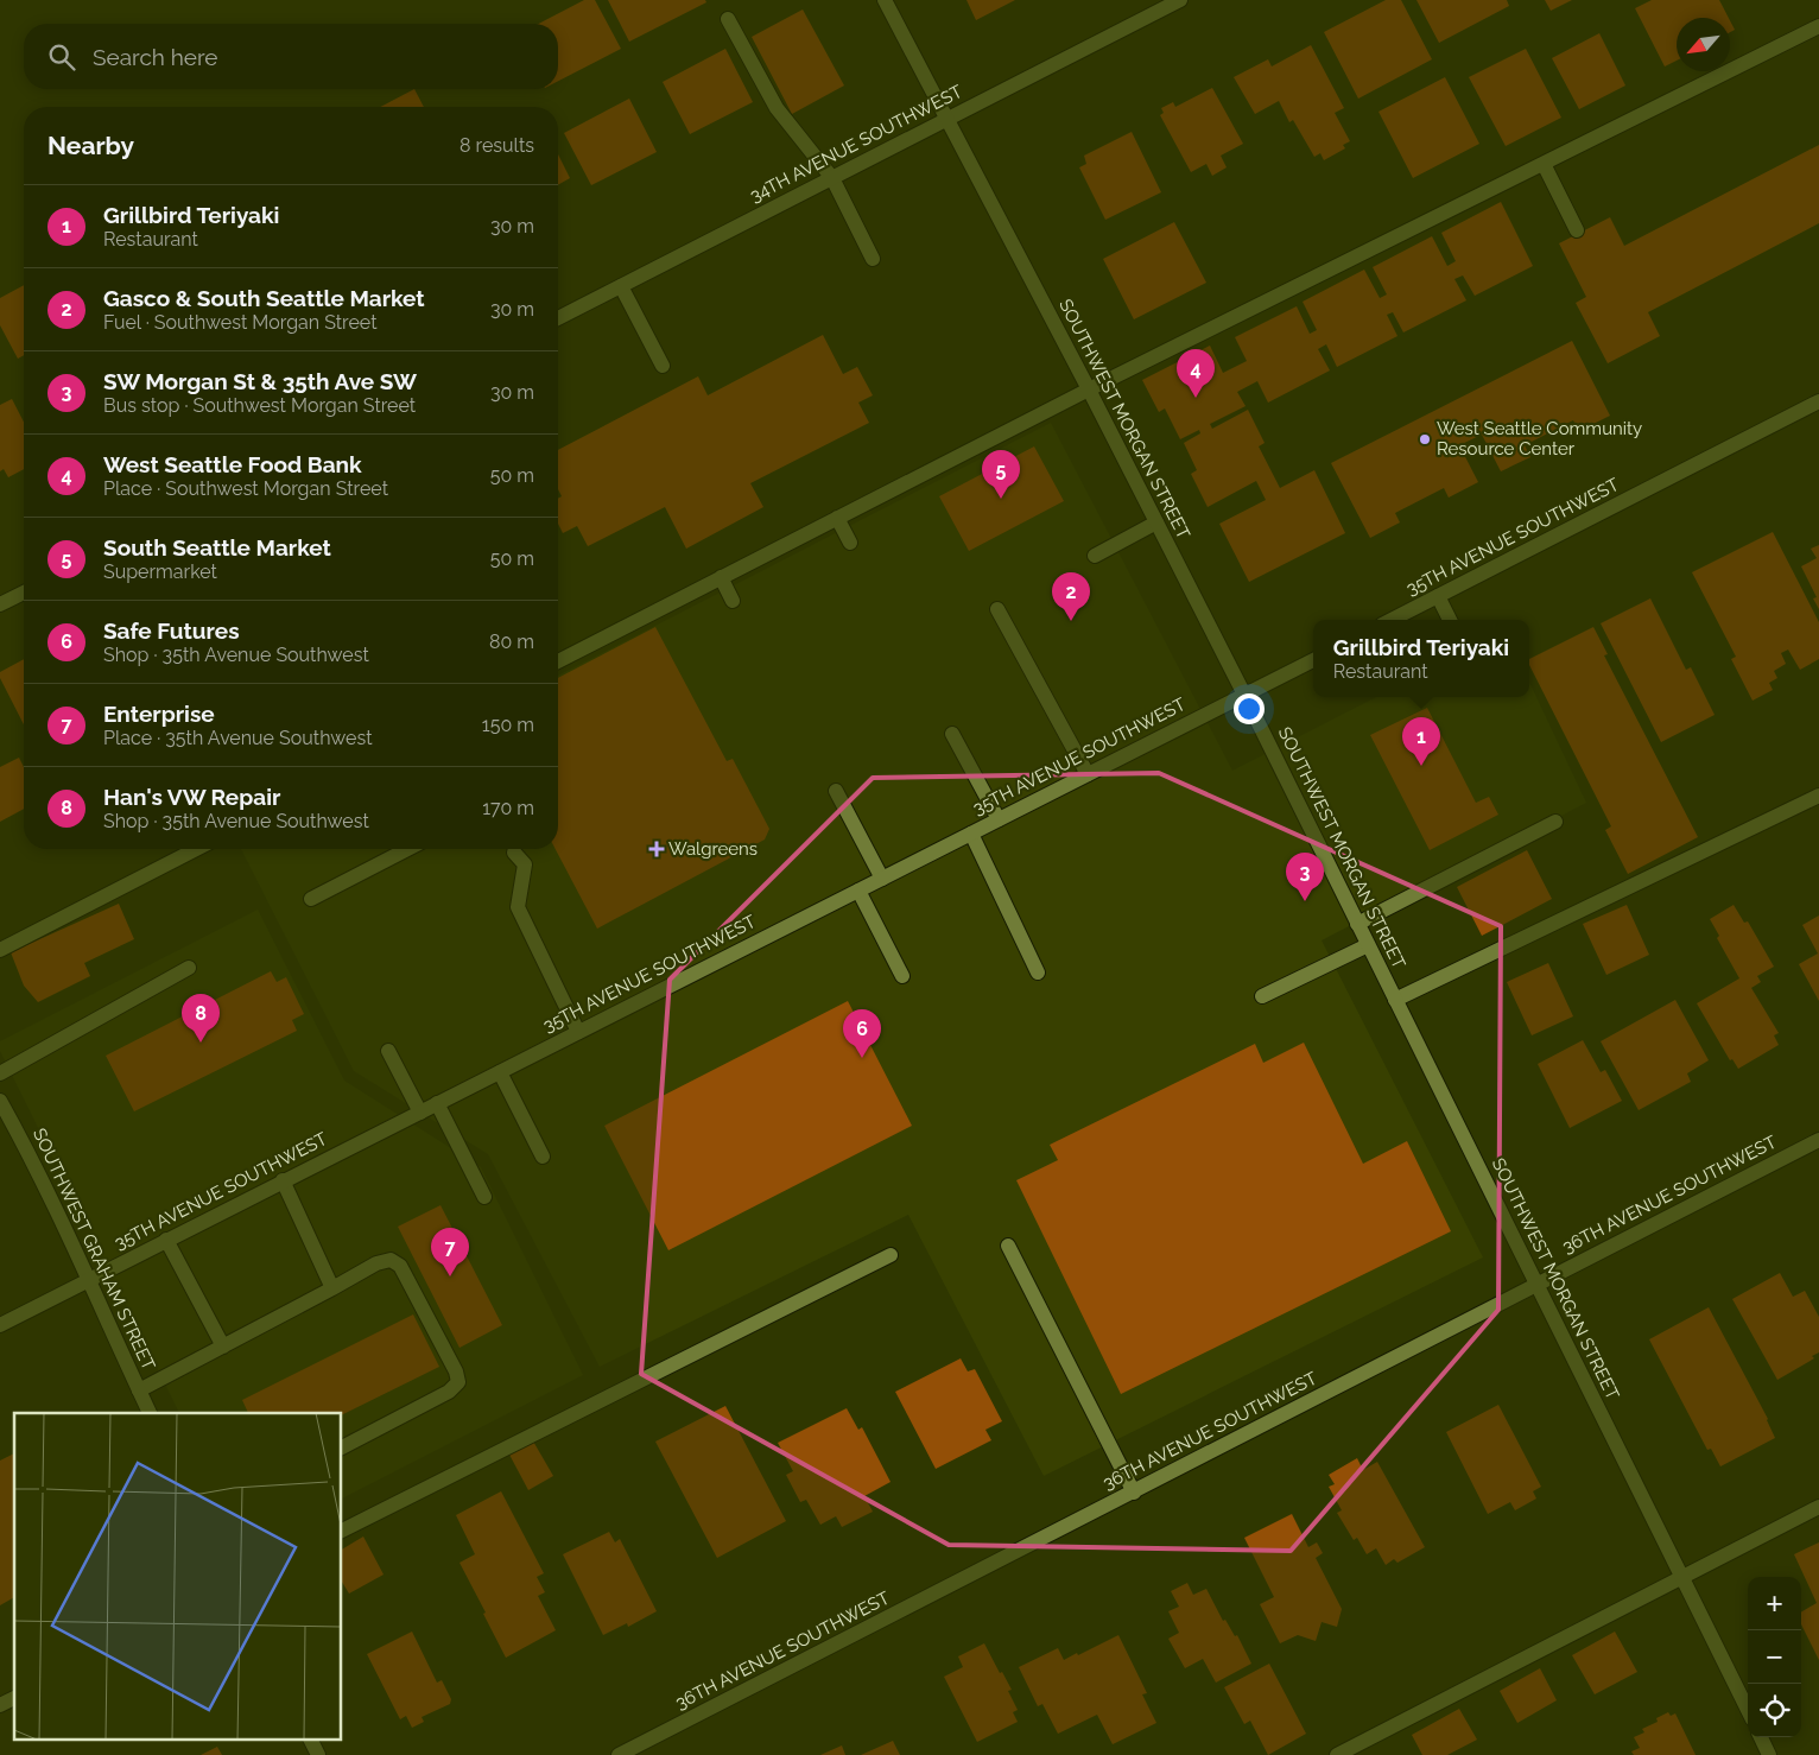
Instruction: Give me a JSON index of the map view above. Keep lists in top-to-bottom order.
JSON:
{
  "streets": {
    "street": [
      "34TH AVENUE SOUTHWEST",
      "SOUTHWEST MORGAN STREET",
      "35TH AVENUE SOUTHWEST",
      "36TH AVENUE SOUTHWEST",
      "SOUTHWEST GRAHAM STREET"
    ]
  },
  "crossings": [
    ["34TH AVENUE SOUTHWEST", "SOUTHWEST MORGAN STREET"],
    ["SOUTHWEST MORGAN STREET", "35TH AVENUE SOUTHWEST"],
    ["SOUTHWEST MORGAN STREET", "36TH AVENUE SOUTHWEST"],
    ["35TH AVENUE SOUTHWEST", "SOUTHWEST GRAHAM STREET"]
  ],
  "places": {
    "other": ["West Seattle Community Resource Center"],
    "health": ["Walgreens"]
  },
  "north": "bottom left",
  "page": {
    "search": "Search here",
    "heading": ["Nearby", "8 results"],
    "list": [
      {
        "mark": "1",
        "name": "Grillbird Teriyaki",
        "note": "Restaurant",
        "value": "30 m"
      },
      {
        "mark": "2",
        "name": "Gasco & South Seattle Market",
        "note": "Fuel · Southwest Morgan Street",
        "value": "30 m"
      },
      {
        "mark": "3",
        "name": "SW Morgan St & 35th Ave SW",
        "note": "Bus stop · Southwest Morgan Street",
        "value": "30 m"
      },
      {
        "mark": "4",
        "name": "West Seattle Food Bank",
        "note": "Place · Southwest Morgan Street",
        "value": "50 m"
      },
      {
        "mark": "5",
        "name": "South Seattle Market",
        "note": "Supermarket",
        "value": "50 m"
      },
      {
        "mark": "6",
        "name": "Safe Futures",
        "note": "Shop · 35th Avenue Southwest",
        "value": "80 m"
      },
      {
        "mark": "7",
        "name": "Enterprise",
        "note": "Place · 35th Avenue Southwest",
        "value": "150 m"
      },
      {
        "mark": "8",
        "name": "Han's VW Repair",
        "note": "Shop · 35th Avenue Southwest",
        "value": "170 m"
      }
    ],
    "pins": [
      "4",
      "5",
      "2",
      "1",
      "3",
      "8",
      "6",
      "7"
    ],
    "popup": ["Grillbird Teriyaki", "Restaurant"],
    "map_buttons": ["+", "−"]
  }
}
